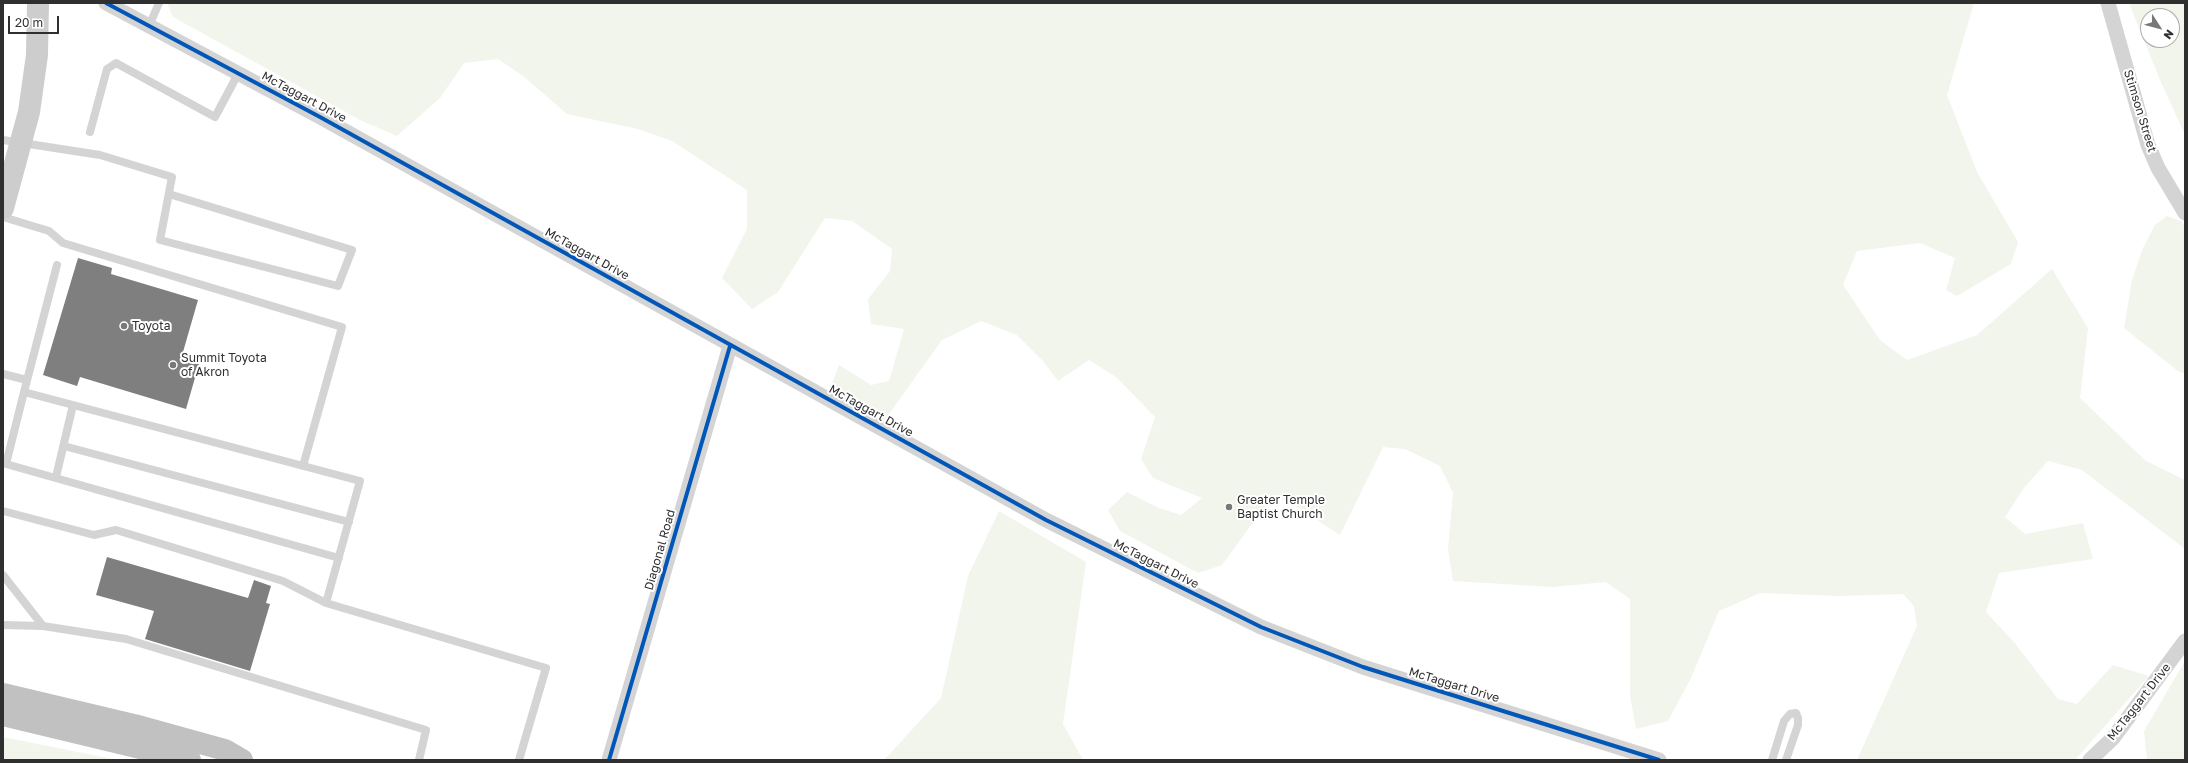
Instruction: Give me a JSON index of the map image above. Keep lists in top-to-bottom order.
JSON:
{
  "streets": {
    "street": ["McTaggart Drive", "Stimson Street", "Diagonal Road"]
  },
  "crossings": [
    ["McTaggart Drive", "Diagonal Road"]
  ],
  "places": ["Toyota", "Summit Toyota of Akron", "Greater Temple Baptist Church"],
  "scale_bar": "20 m",
  "north": "bottom right"
}
